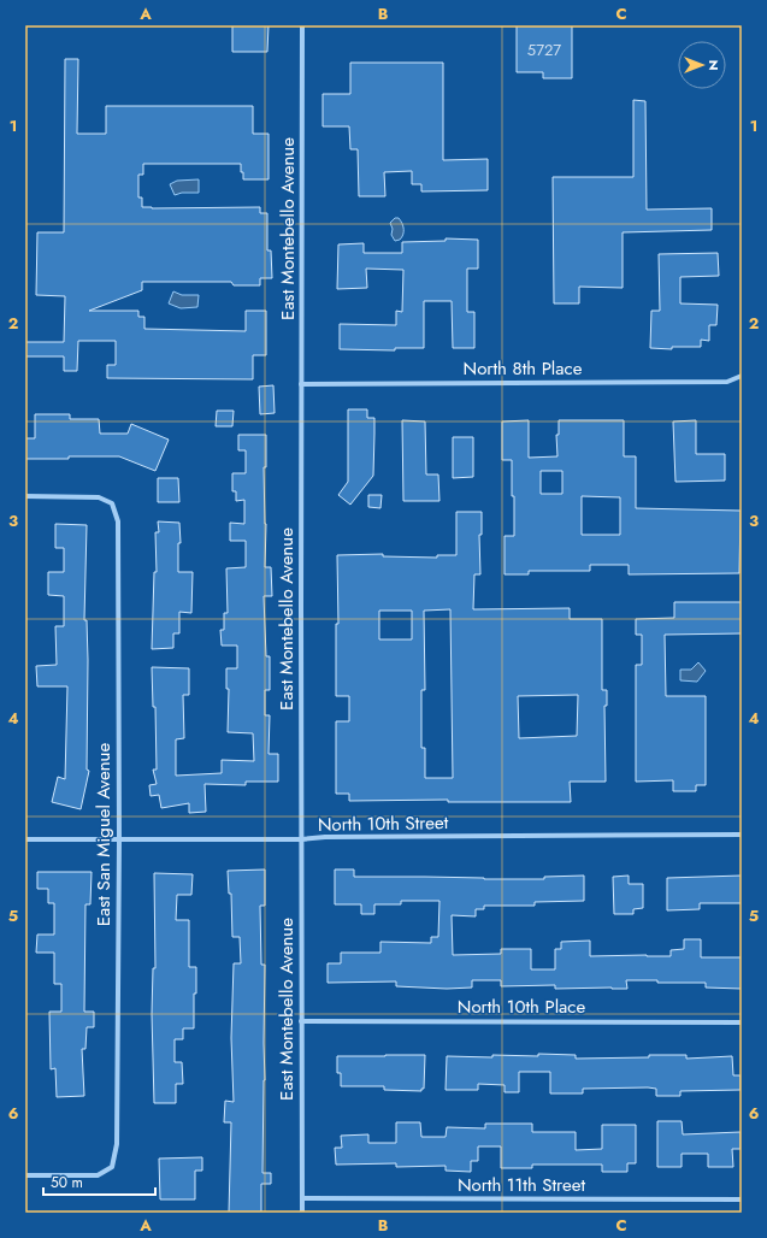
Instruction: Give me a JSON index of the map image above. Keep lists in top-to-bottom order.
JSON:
{
  "streets": {
    "street": [
      "East Montebello Avenue",
      "North 8th Place",
      "North 10th Street",
      "East San Miguel Avenue",
      "North 10th Place",
      "North 11th Street"
    ]
  },
  "crossings": [
    ["East Montebello Avenue", "North 8th Place"],
    ["East Montebello Avenue", "North 10th Street"],
    ["East Montebello Avenue", "North 10th Place"],
    ["East Montebello Avenue", "North 11th Street"],
    ["North 10th Street", "East San Miguel Avenue"]
  ],
  "house_numbers": ["5727"],
  "scale_bar": "50 m",
  "north": "right",
  "grid": {
    "columns": ["A", "B", "C"],
    "rows": [
      "1",
      "2",
      "3",
      "4",
      "5",
      "6"
    ]
  }
}
